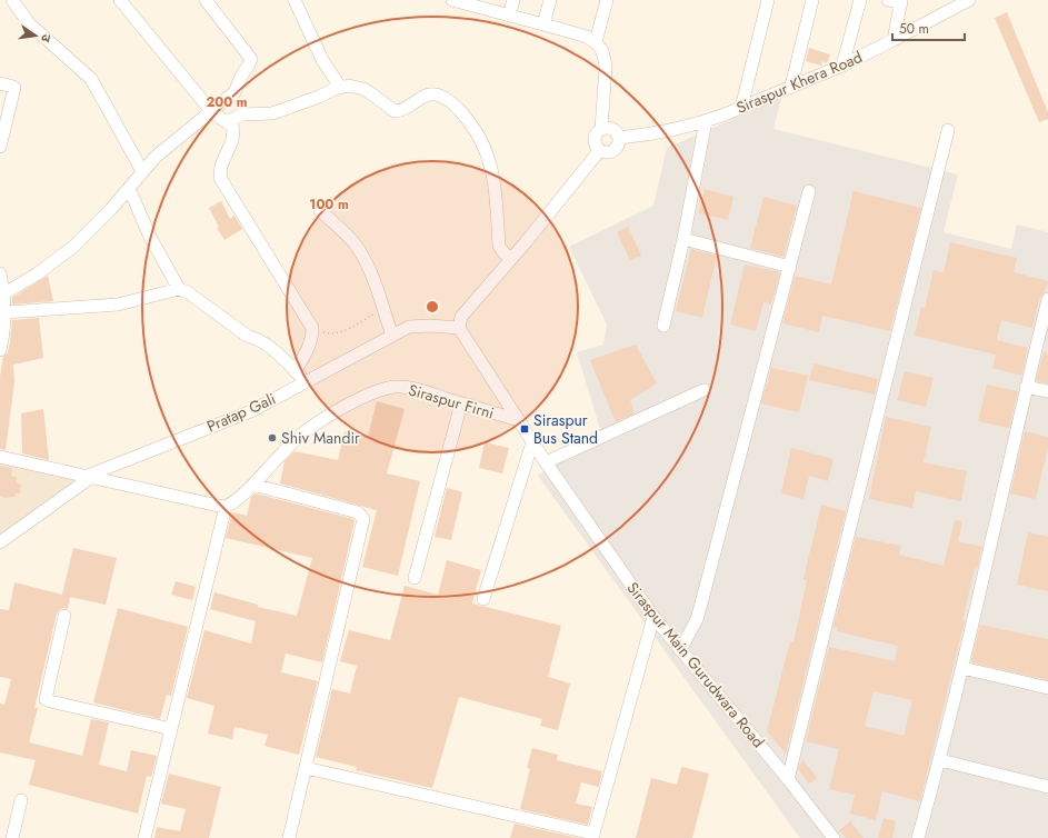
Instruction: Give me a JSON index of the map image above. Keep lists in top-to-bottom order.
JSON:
{
  "streets": {
    "street": [
      "Siraspur Khera Road",
      "Siraspur Firni",
      "Pratap Gali",
      "Siraspur Main Gurudwara Road"
    ]
  },
  "crossings": [
    ["Siraspur Firni", "Pratap Gali"],
    ["Siraspur Firni", "Siraspur Main Gurudwara Road"]
  ],
  "places": {
    "transit": ["Siraspur Bus Stand"],
    "other": ["Shiv Mandir"]
  },
  "scale_bar": "50 m",
  "north": "right",
  "rings": ["200 m", "100 m"]
}
